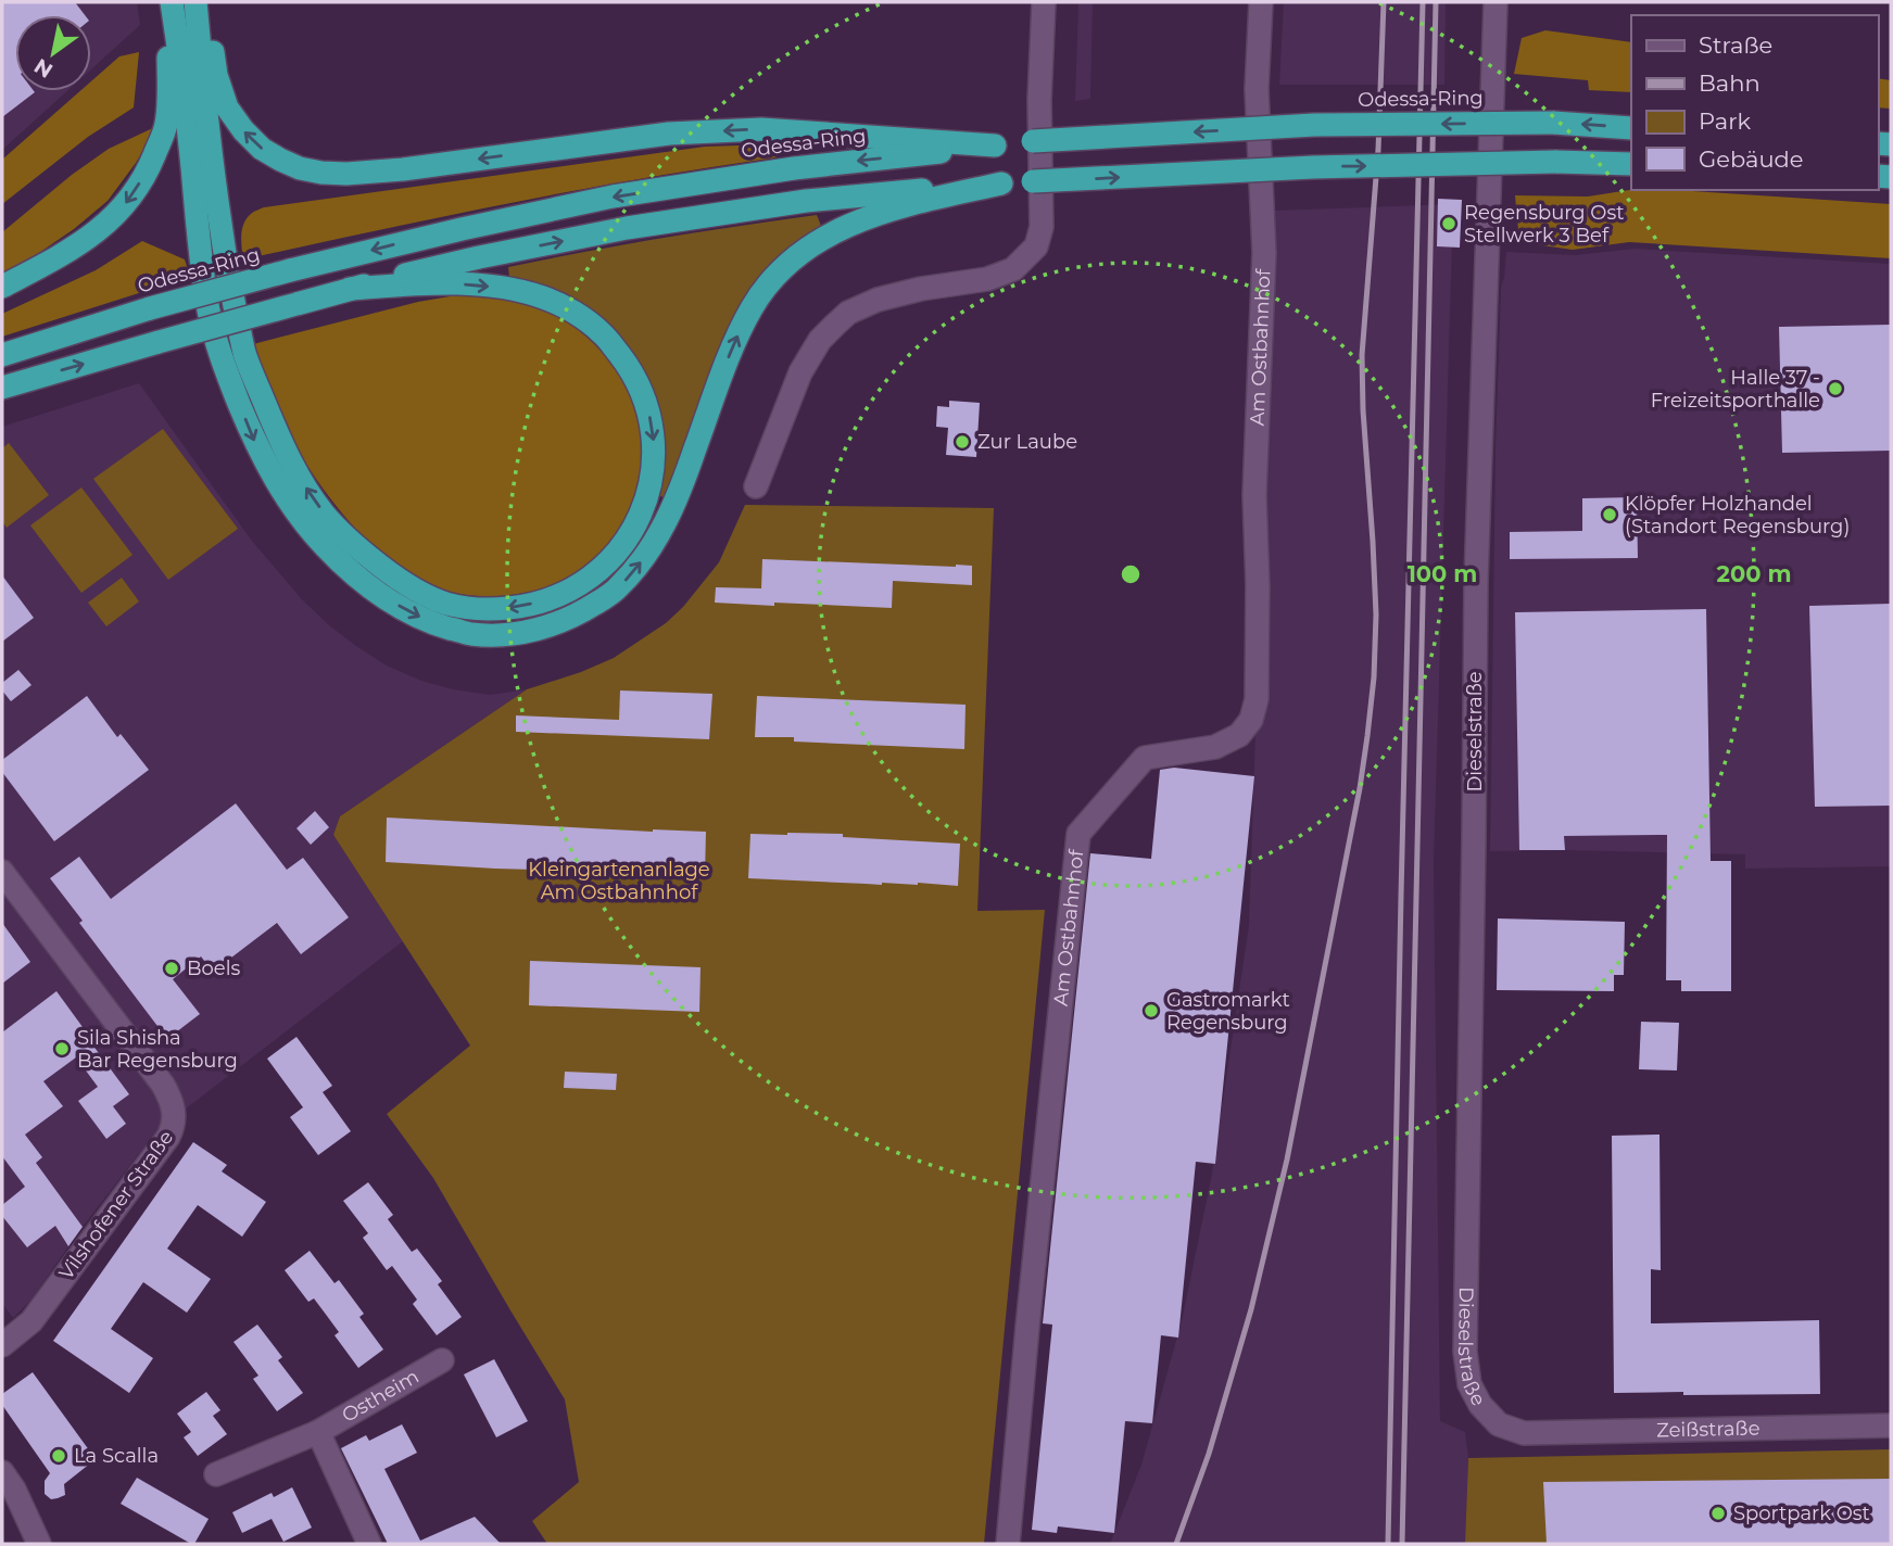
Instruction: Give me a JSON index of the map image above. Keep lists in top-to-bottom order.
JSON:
{
  "streets": {
    "highway": ["Odessa-Ring"],
    "street": [
      "Am Ostbahnhof",
      "Dieselstraße",
      "Vilshofener Straße",
      "Ostheim",
      "Zeißstraße"
    ]
  },
  "crossings": [
    ["Dieselstraße", "Zeißstraße"]
  ],
  "parks": ["Kleingartenanlage Am Ostbahnhof"],
  "places": [
    "Regensburg Ost Stellwerk 3 Bef",
    "Halle 37 - Freizeitsporthalle",
    "Zur Laube",
    "Klöpfer Holzhandel (Standort Regensburg)",
    "Boels",
    "Gastromarkt Regensburg",
    "Sila Shisha Bar Regensburg",
    "La Scalla",
    "Sportpark Ost"
  ],
  "legend": [
    "Straße",
    "Bahn",
    "Park",
    "Gebäude"
  ],
  "north": "bottom left",
  "rings": ["100 m", "200 m"]
}
